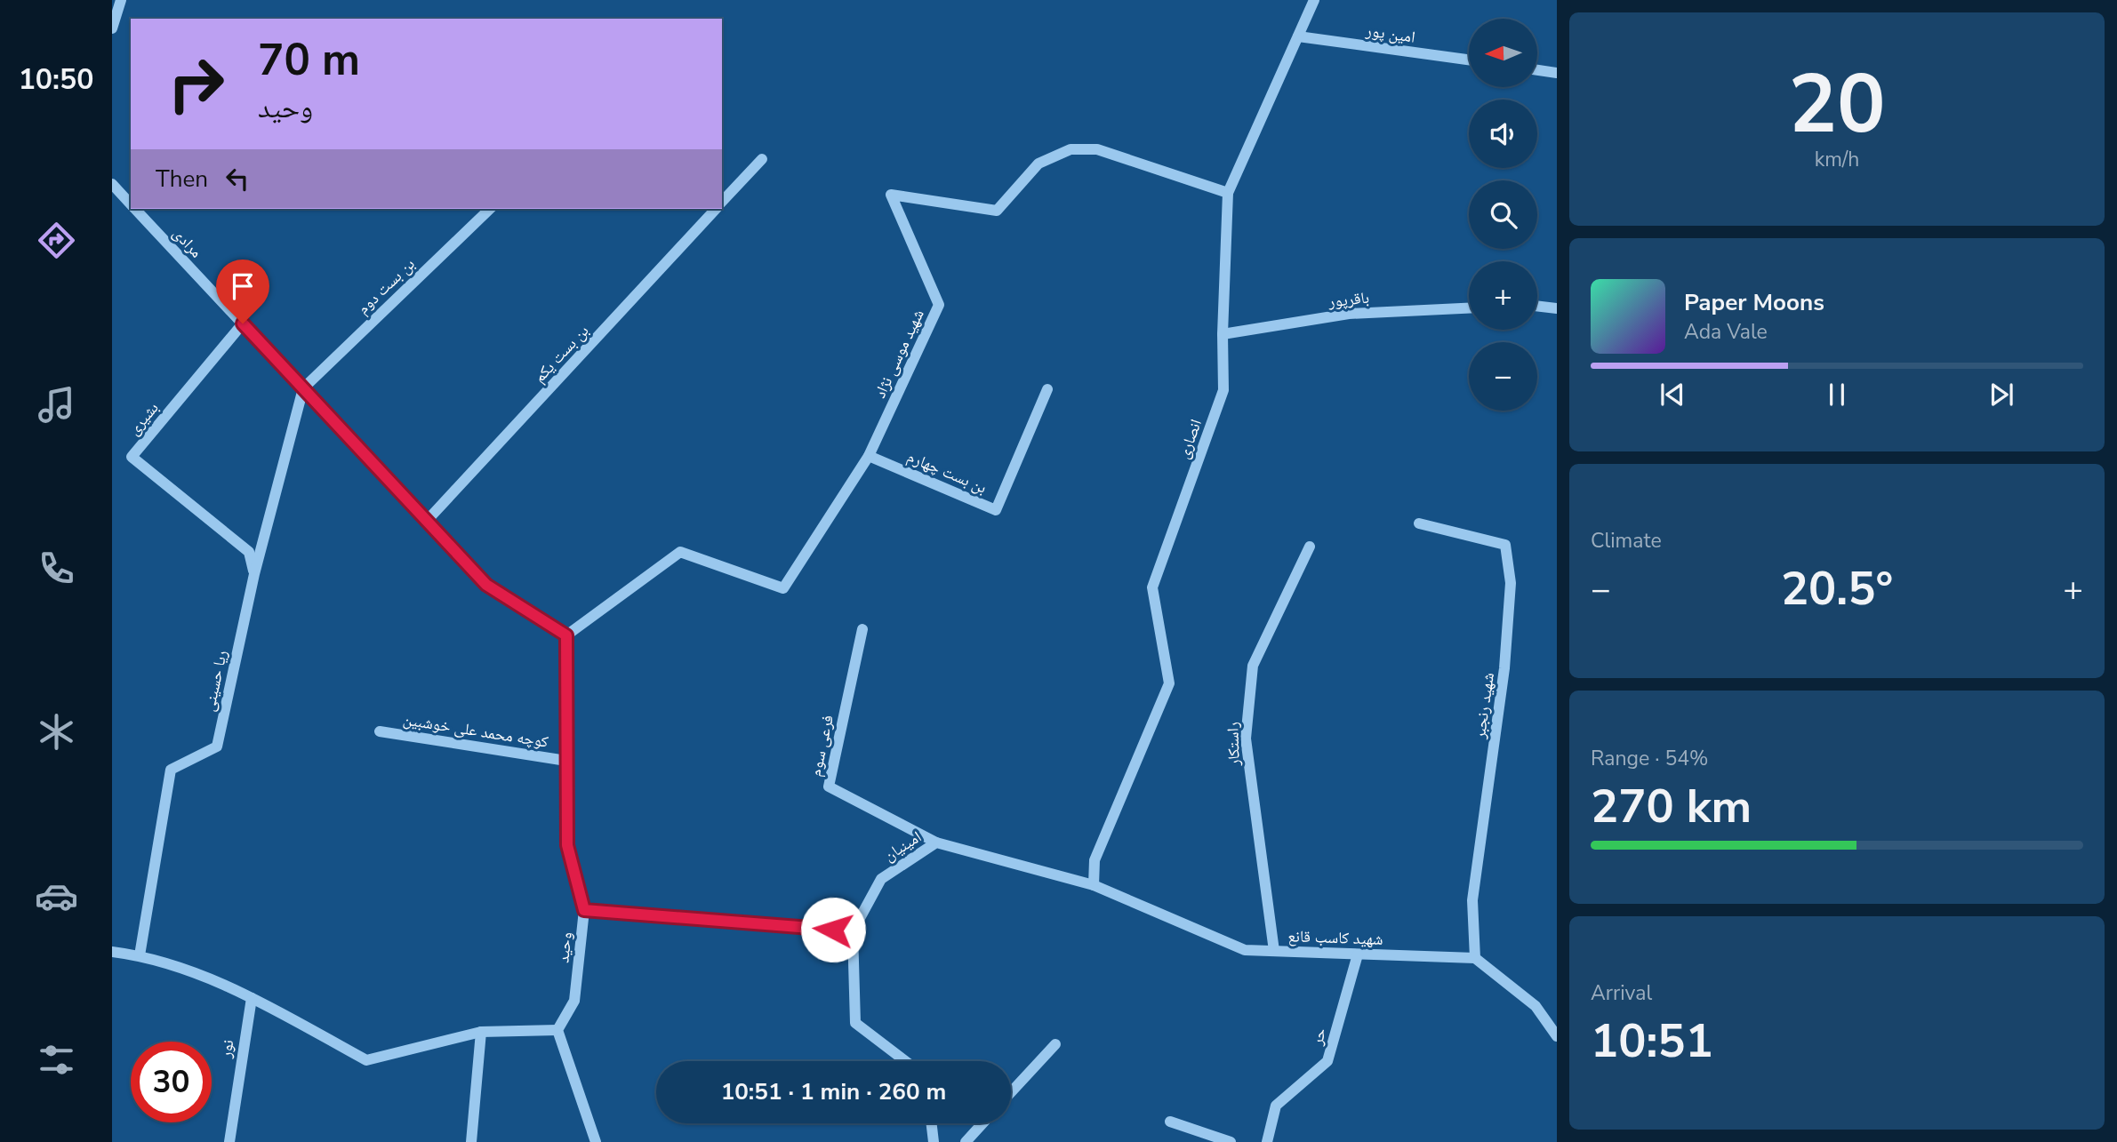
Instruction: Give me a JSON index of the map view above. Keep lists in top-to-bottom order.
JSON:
{
  "streets": {
    "street": [
      "امین پور",
      "مرادی",
      "بن بست دوم",
      "باقرپور",
      "بن بست یکم",
      "شهید موسی نژاد",
      "بشیری",
      "انصاری",
      "بن بست چهارم",
      "ریا حسینی",
      "شهید رنجبر",
      "کوچه محمد علی خوشبین",
      "راستکار",
      "فرعی سوم",
      "امینیان",
      "شهید کاسب قانع",
      "وحید",
      "حر",
      "نور"
    ]
  },
  "crossings": [
    ["امین پور", "انصاری"],
    ["مرادی", "بن بست دوم"],
    ["مرادی", "بن بست یکم"],
    ["مرادی", "شهید موسی نژاد"],
    ["مرادی", "بشیری"],
    ["مرادی", "ریا حسینی"],
    ["مرادی", "وحید"],
    ["بن بست دوم", "ریا حسینی"],
    ["باقرپور", "انصاری"],
    ["شهید موسی نژاد", "انصاری"],
    ["شهید موسی نژاد", "بن بست چهارم"],
    ["شهید موسی نژاد", "وحید"],
    ["بشیری", "ریا حسینی"],
    ["انصاری", "امینیان"],
    ["انصاری", "شهید کاسب قانع"],
    ["شهید رنجبر", "شهید کاسب قانع"],
    ["کوچه محمد علی خوشبین", "وحید"],
    ["راستکار", "شهید کاسب قانع"],
    ["فرعی سوم", "امینیان"],
    ["امینیان", "شهید کاسب قانع"],
    ["شهید کاسب قانع", "حر"]
  ],
  "north": "left",
  "page": {
    "tabs": "10:50",
    "tile": [
      ["20", "km/h"],
      "Climate",
      ["Range · 54%", "270 km"],
      ["Arrival", "10:51"]
    ],
    "map_buttons": ["+", "−"],
    "turn": ["70 m", "وحید"],
    "then": "Then",
    "song": ["Paper Moons", "Ada Vale"],
    "heat": ["−", "20.5°", "+"],
    "limit": "30",
    "trip": "10:51 · 1 min · 260 m"
  }
}
